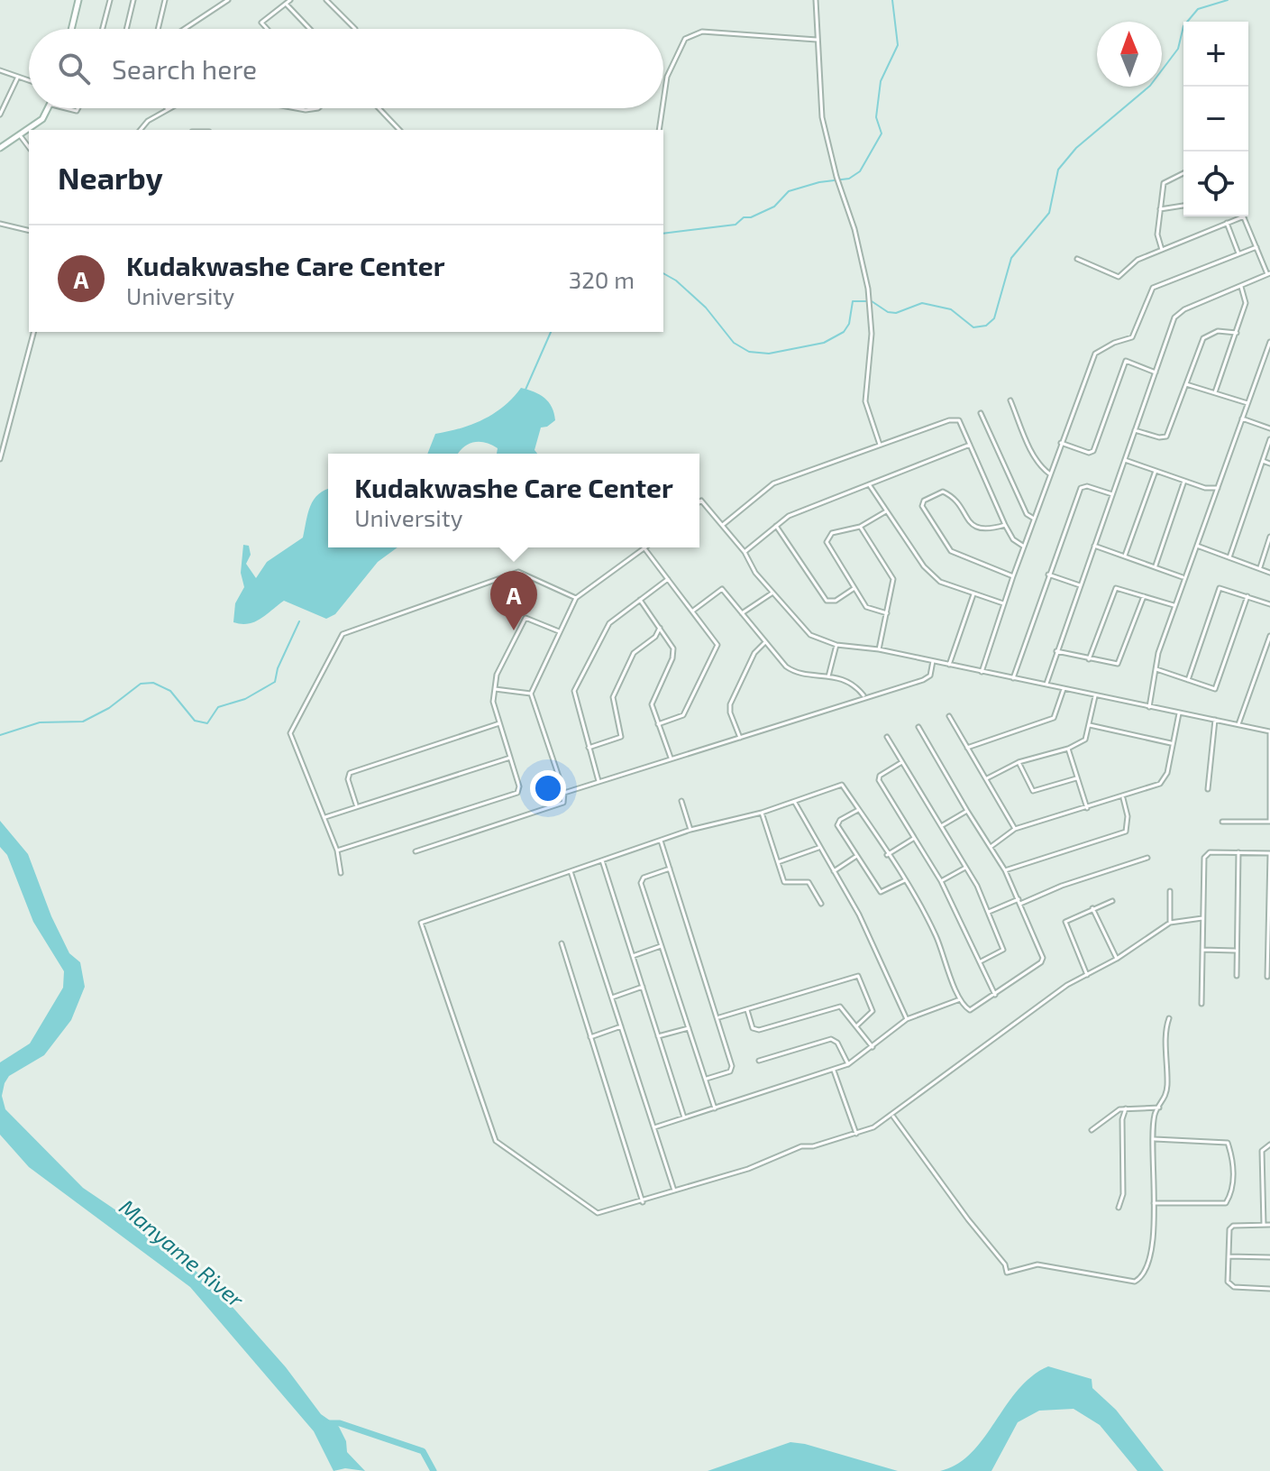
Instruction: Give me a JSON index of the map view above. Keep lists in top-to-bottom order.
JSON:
{
  "water": ["Manyame River"],
  "north": "top",
  "page": {
    "map_buttons": ["+", "−"],
    "search": "Search here",
    "heading": "Nearby",
    "list": [
      {
        "mark": "A",
        "name": "Kudakwashe Care Center",
        "note": "University",
        "value": "320 m"
      }
    ],
    "popup": ["Kudakwashe Care Center", "University"],
    "pins": "A"
  }
}
